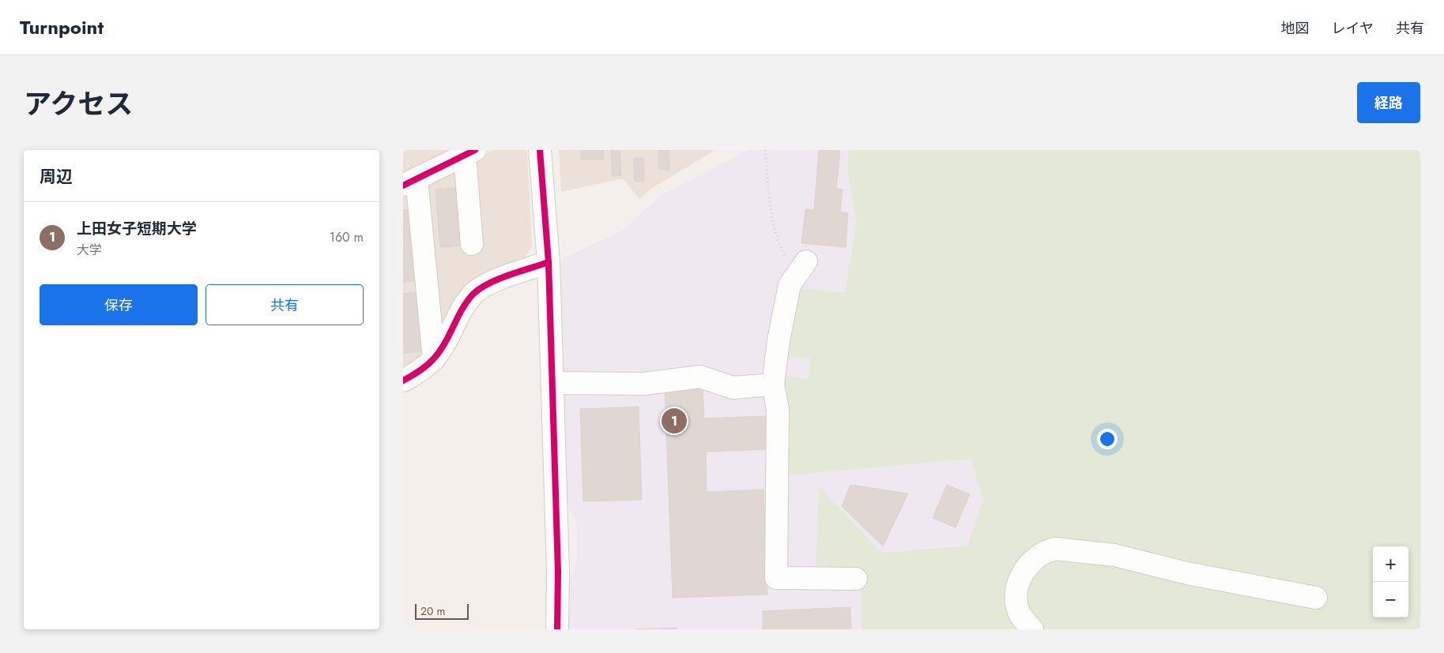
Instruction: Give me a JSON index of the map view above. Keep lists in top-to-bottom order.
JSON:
{
  "scale_bar": "20 m",
  "page": {
    "header": "Turnpoint",
    "nav": ["地図", "レイヤ", "共有"],
    "title": "アクセス",
    "buttons": [
      "経路",
      ["保存", "共有"]
    ],
    "heading": "周辺",
    "list": [
      {
        "mark": "1",
        "name": "上田女子短期大学",
        "note": "大学",
        "value": "160 m"
      }
    ],
    "pins": "1",
    "map_buttons": ["+", "−"],
    "scale": "20 m"
  }
}
